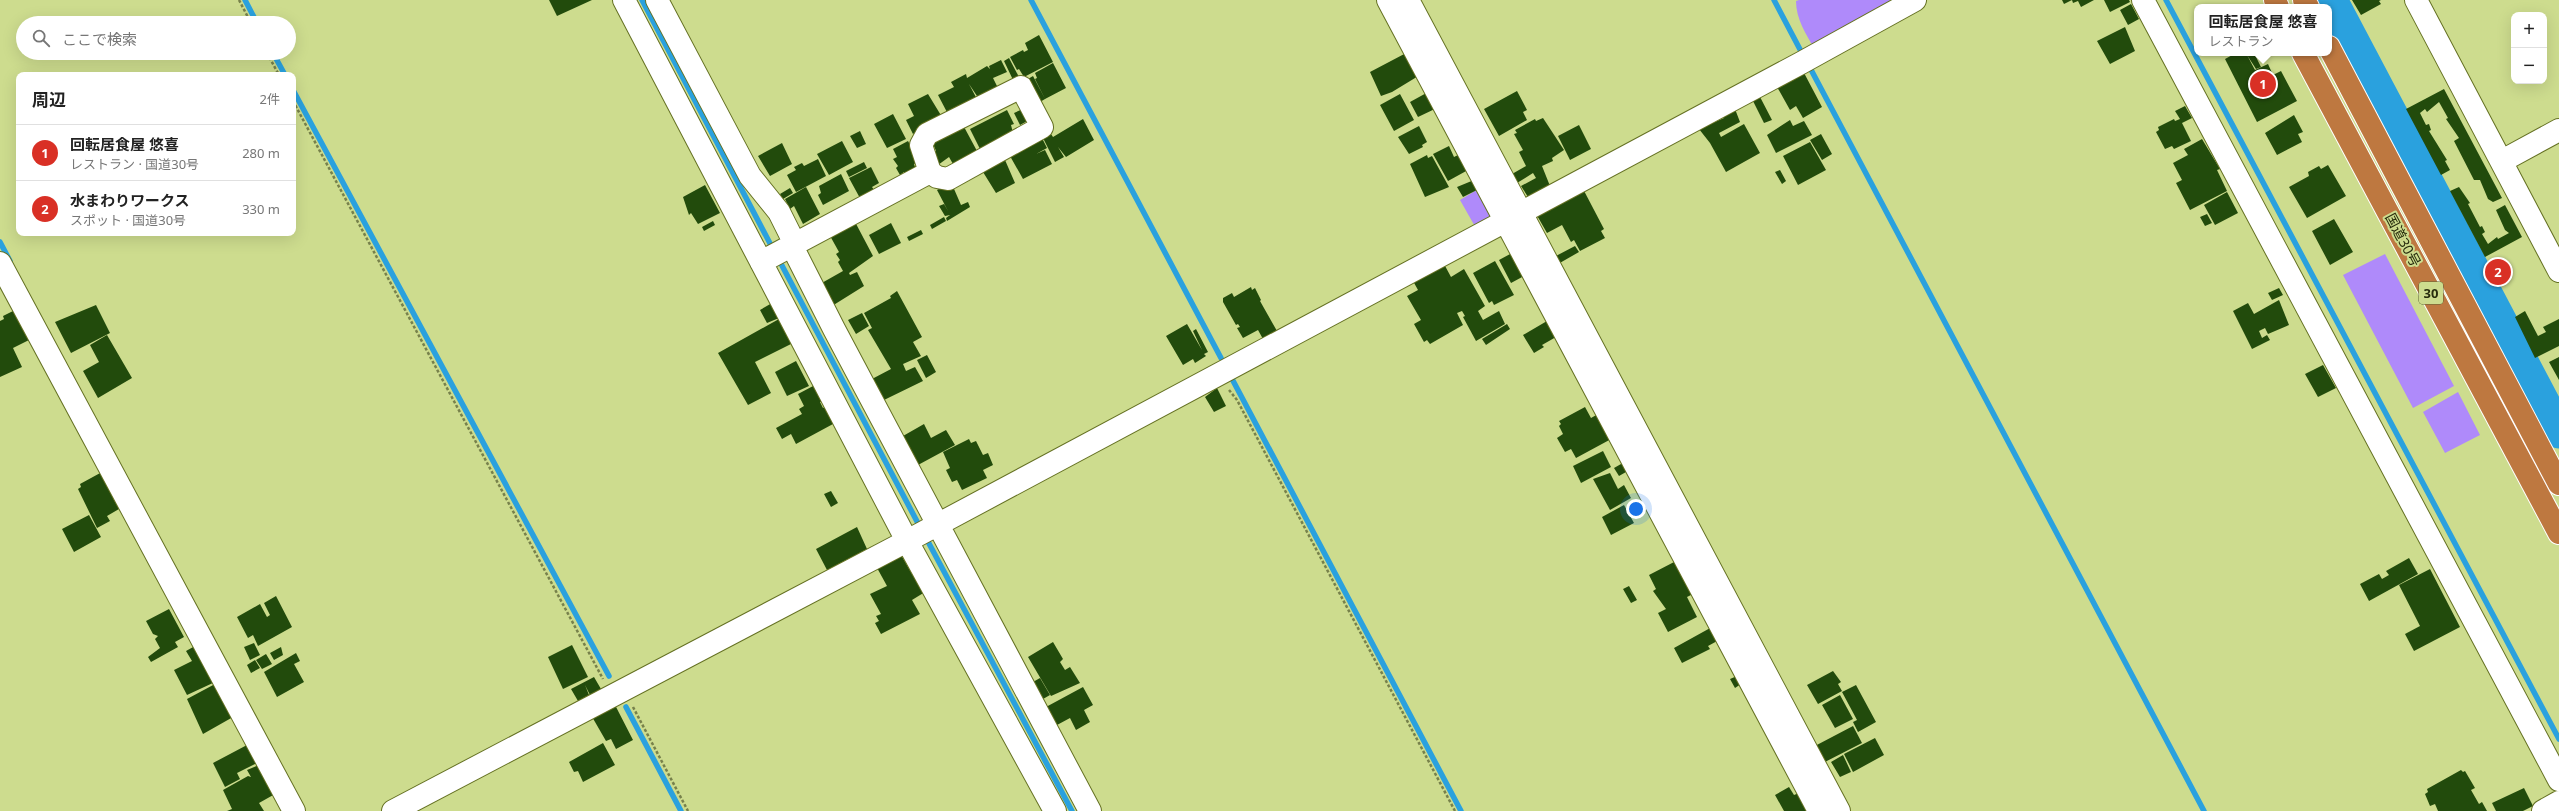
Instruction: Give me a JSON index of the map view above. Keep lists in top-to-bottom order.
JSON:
{
  "streets": {
    "highway": ["国道30号", "30"]
  },
  "page": {
    "popup": ["回転居食屋 悠喜", "レストラン"],
    "map_buttons": ["+", "−"],
    "search": "ここで検索",
    "pins": ["1", "2"],
    "heading": ["周辺", "2件"],
    "list": [
      {
        "mark": "1",
        "name": "回転居食屋 悠喜",
        "note": "レストラン · 国道30号",
        "value": "280 m"
      },
      {
        "mark": "2",
        "name": "水まわりワークス",
        "note": "スポット · 国道30号",
        "value": "330 m"
      }
    ]
  }
}
